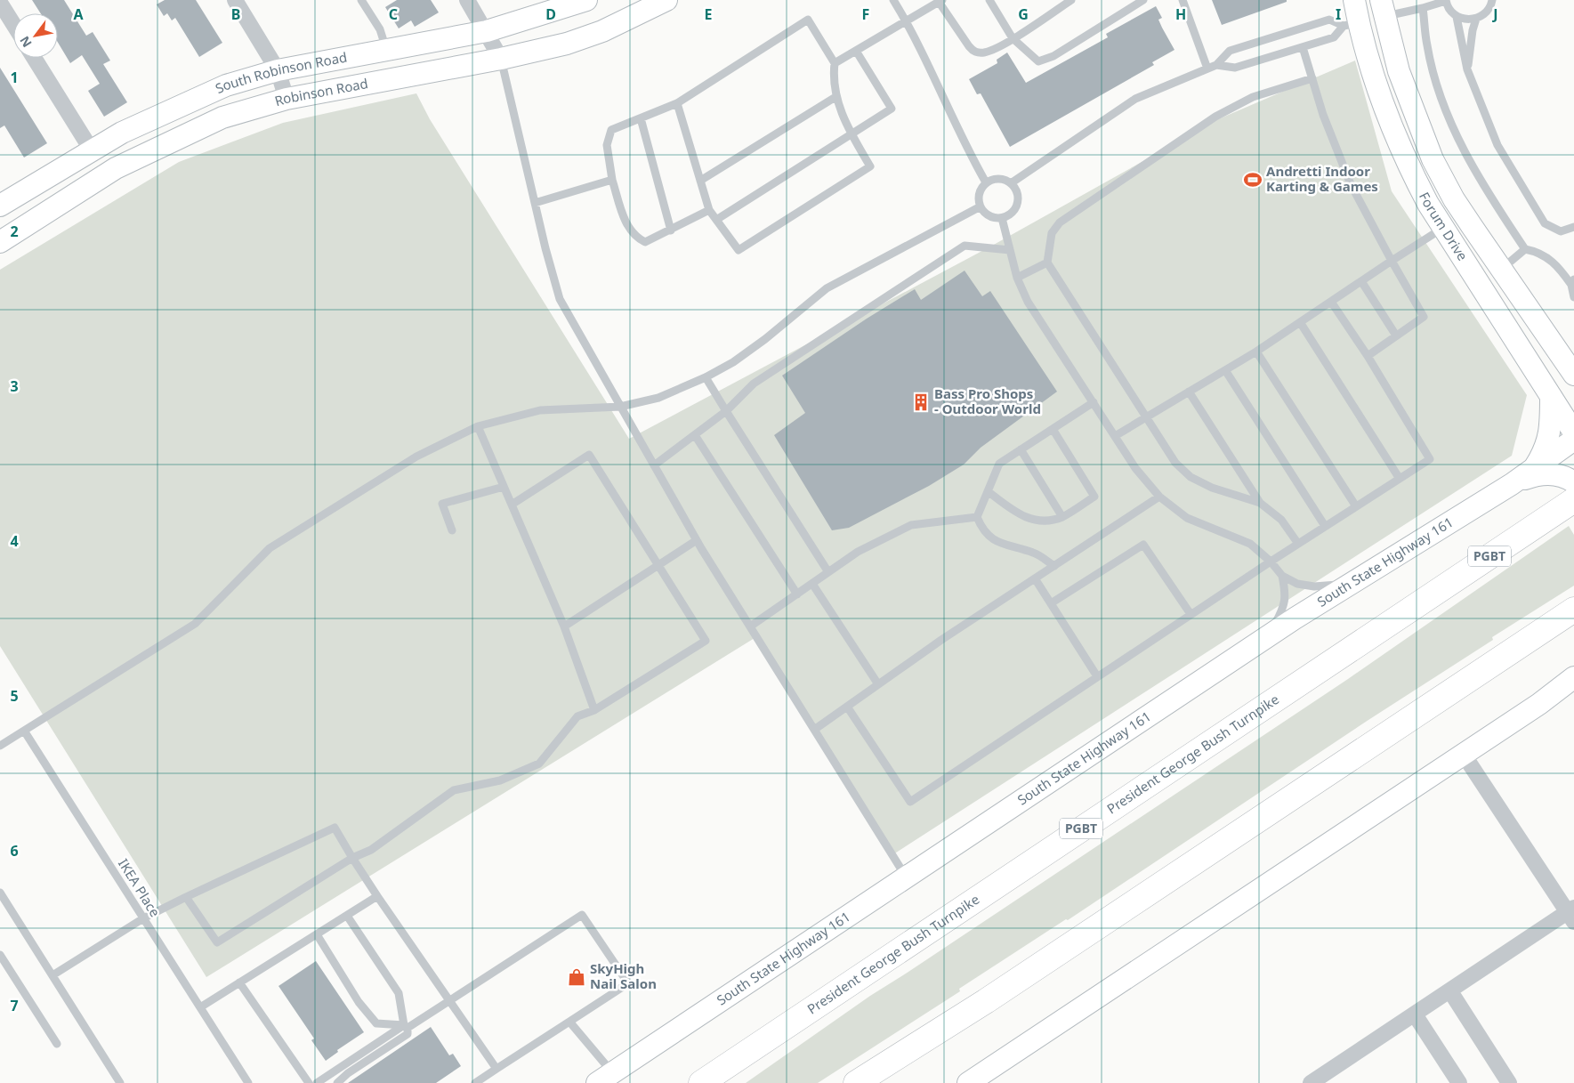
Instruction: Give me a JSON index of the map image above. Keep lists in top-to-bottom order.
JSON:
{
  "streets": {
    "highway": ["PGBT", "President George Bush Turnpike"],
    "street": [
      "South Robinson Road",
      "Robinson Road",
      "Forum Drive",
      "South State Highway 161"
    ],
    "lane": ["IKEA Place"]
  },
  "places": {
    "sports": ["Andretti Indoor Karting & Games"],
    "building": ["Bass Pro Shops - Outdoor World"],
    "shop": ["SkyHigh Nail Salon"]
  },
  "north": "bottom left",
  "grid": {
    "columns": [
      "A",
      "B",
      "C",
      "D",
      "E",
      "F",
      "G",
      "H",
      "I",
      "J"
    ],
    "rows": [
      "1",
      "2",
      "3",
      "4",
      "5",
      "6",
      "7"
    ]
  }
}
